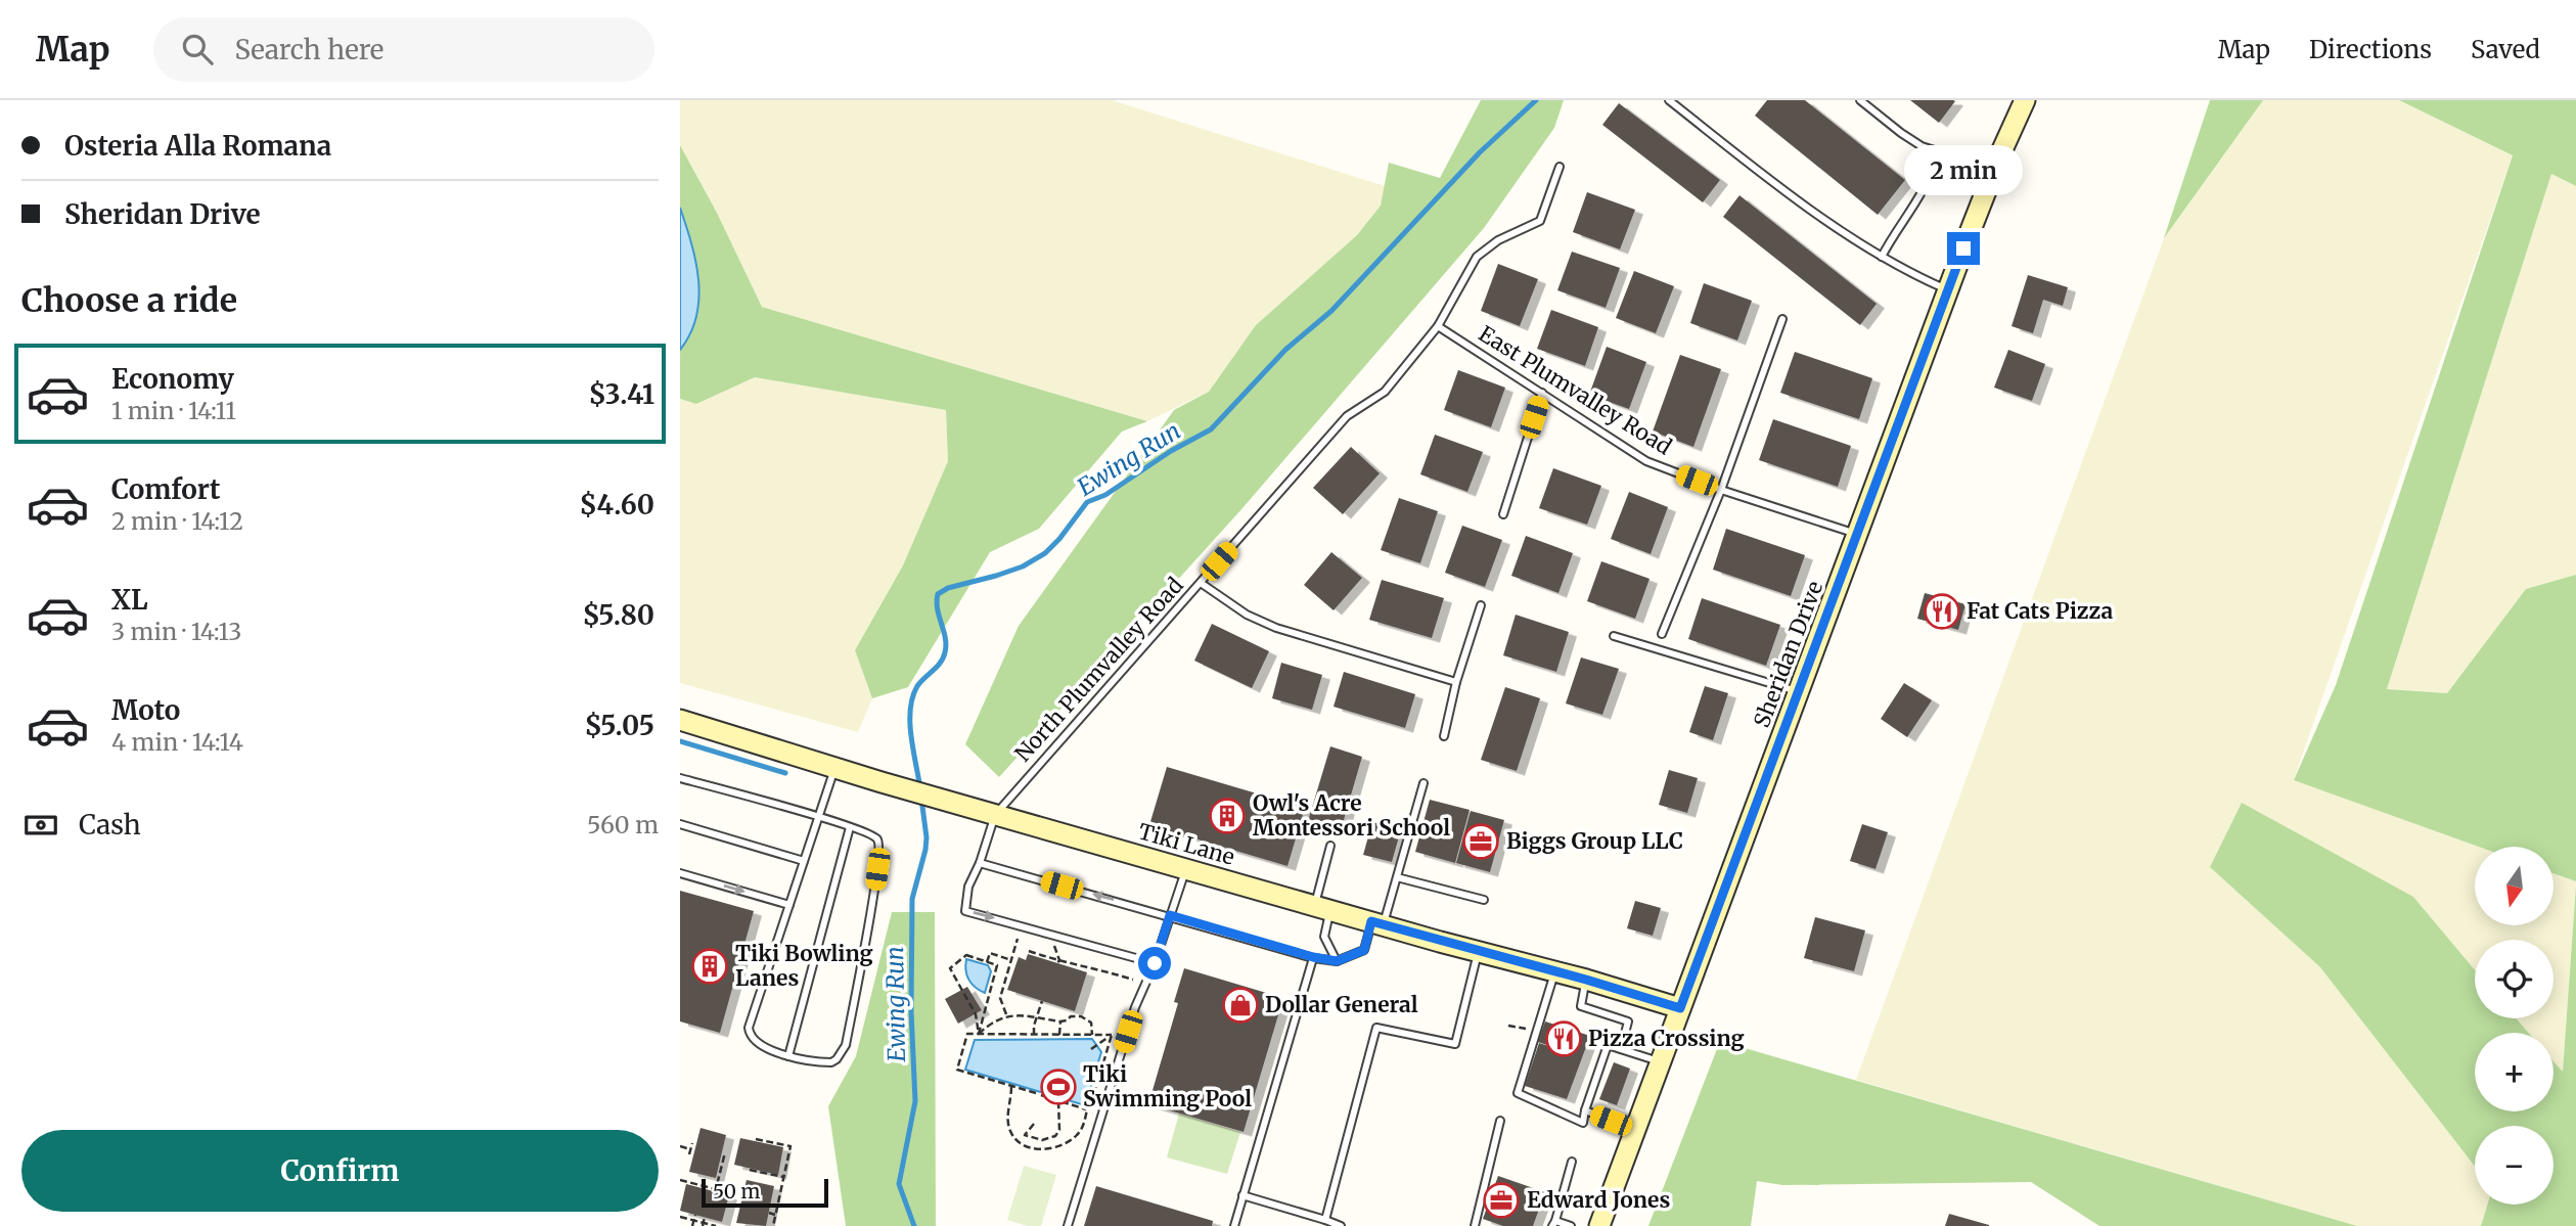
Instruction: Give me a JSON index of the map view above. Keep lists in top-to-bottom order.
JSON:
{
  "streets": {
    "street": ["Sheridan Drive", "Tiki Lane"],
    "lane": ["East Plumvalley Road", "North Plumvalley Road"]
  },
  "crossings": [
    ["East Plumvalley Road", "Sheridan Drive"],
    ["East Plumvalley Road", "North Plumvalley Road"],
    ["Sheridan Drive", "Tiki Lane"],
    ["North Plumvalley Road", "Tiki Lane"]
  ],
  "water": ["Ewing Run"],
  "places": {
    "restaurant": ["Fat Cats Pizza", "Pizza Crossing"],
    "building": ["Owl's Acre Montessori School", "Tiki Bowling Lanes"],
    "office": ["Biggs Group LLC", "Edward Jones"],
    "shop": ["Dollar General"],
    "sports": ["Tiki Swimming Pool"]
  },
  "scale_bar": "50 m",
  "north": "bottom",
  "page": {
    "header": "Map",
    "search": "Search here",
    "nav": ["Map", "Directions", "Saved"],
    "banner": ["Osteria Alla Romana", "Sheridan Drive"],
    "bubble": "2 min",
    "heading": "Choose a ride",
    "list": [
      {
        "name": "Economy",
        "note": "1 min · 14:11",
        "value": "$3.41"
      },
      {
        "name": "Comfort",
        "note": "2 min · 14:12",
        "value": "$4.60"
      },
      {
        "name": "XL",
        "note": "3 min · 14:13",
        "value": "$5.80"
      },
      {
        "name": "Moto",
        "note": "4 min · 14:14",
        "value": "$5.05"
      }
    ],
    "pay": ["Cash", "560 m"],
    "map_buttons": ["+", "−"],
    "buttons": "Confirm",
    "scale": "50 m"
  }
}
